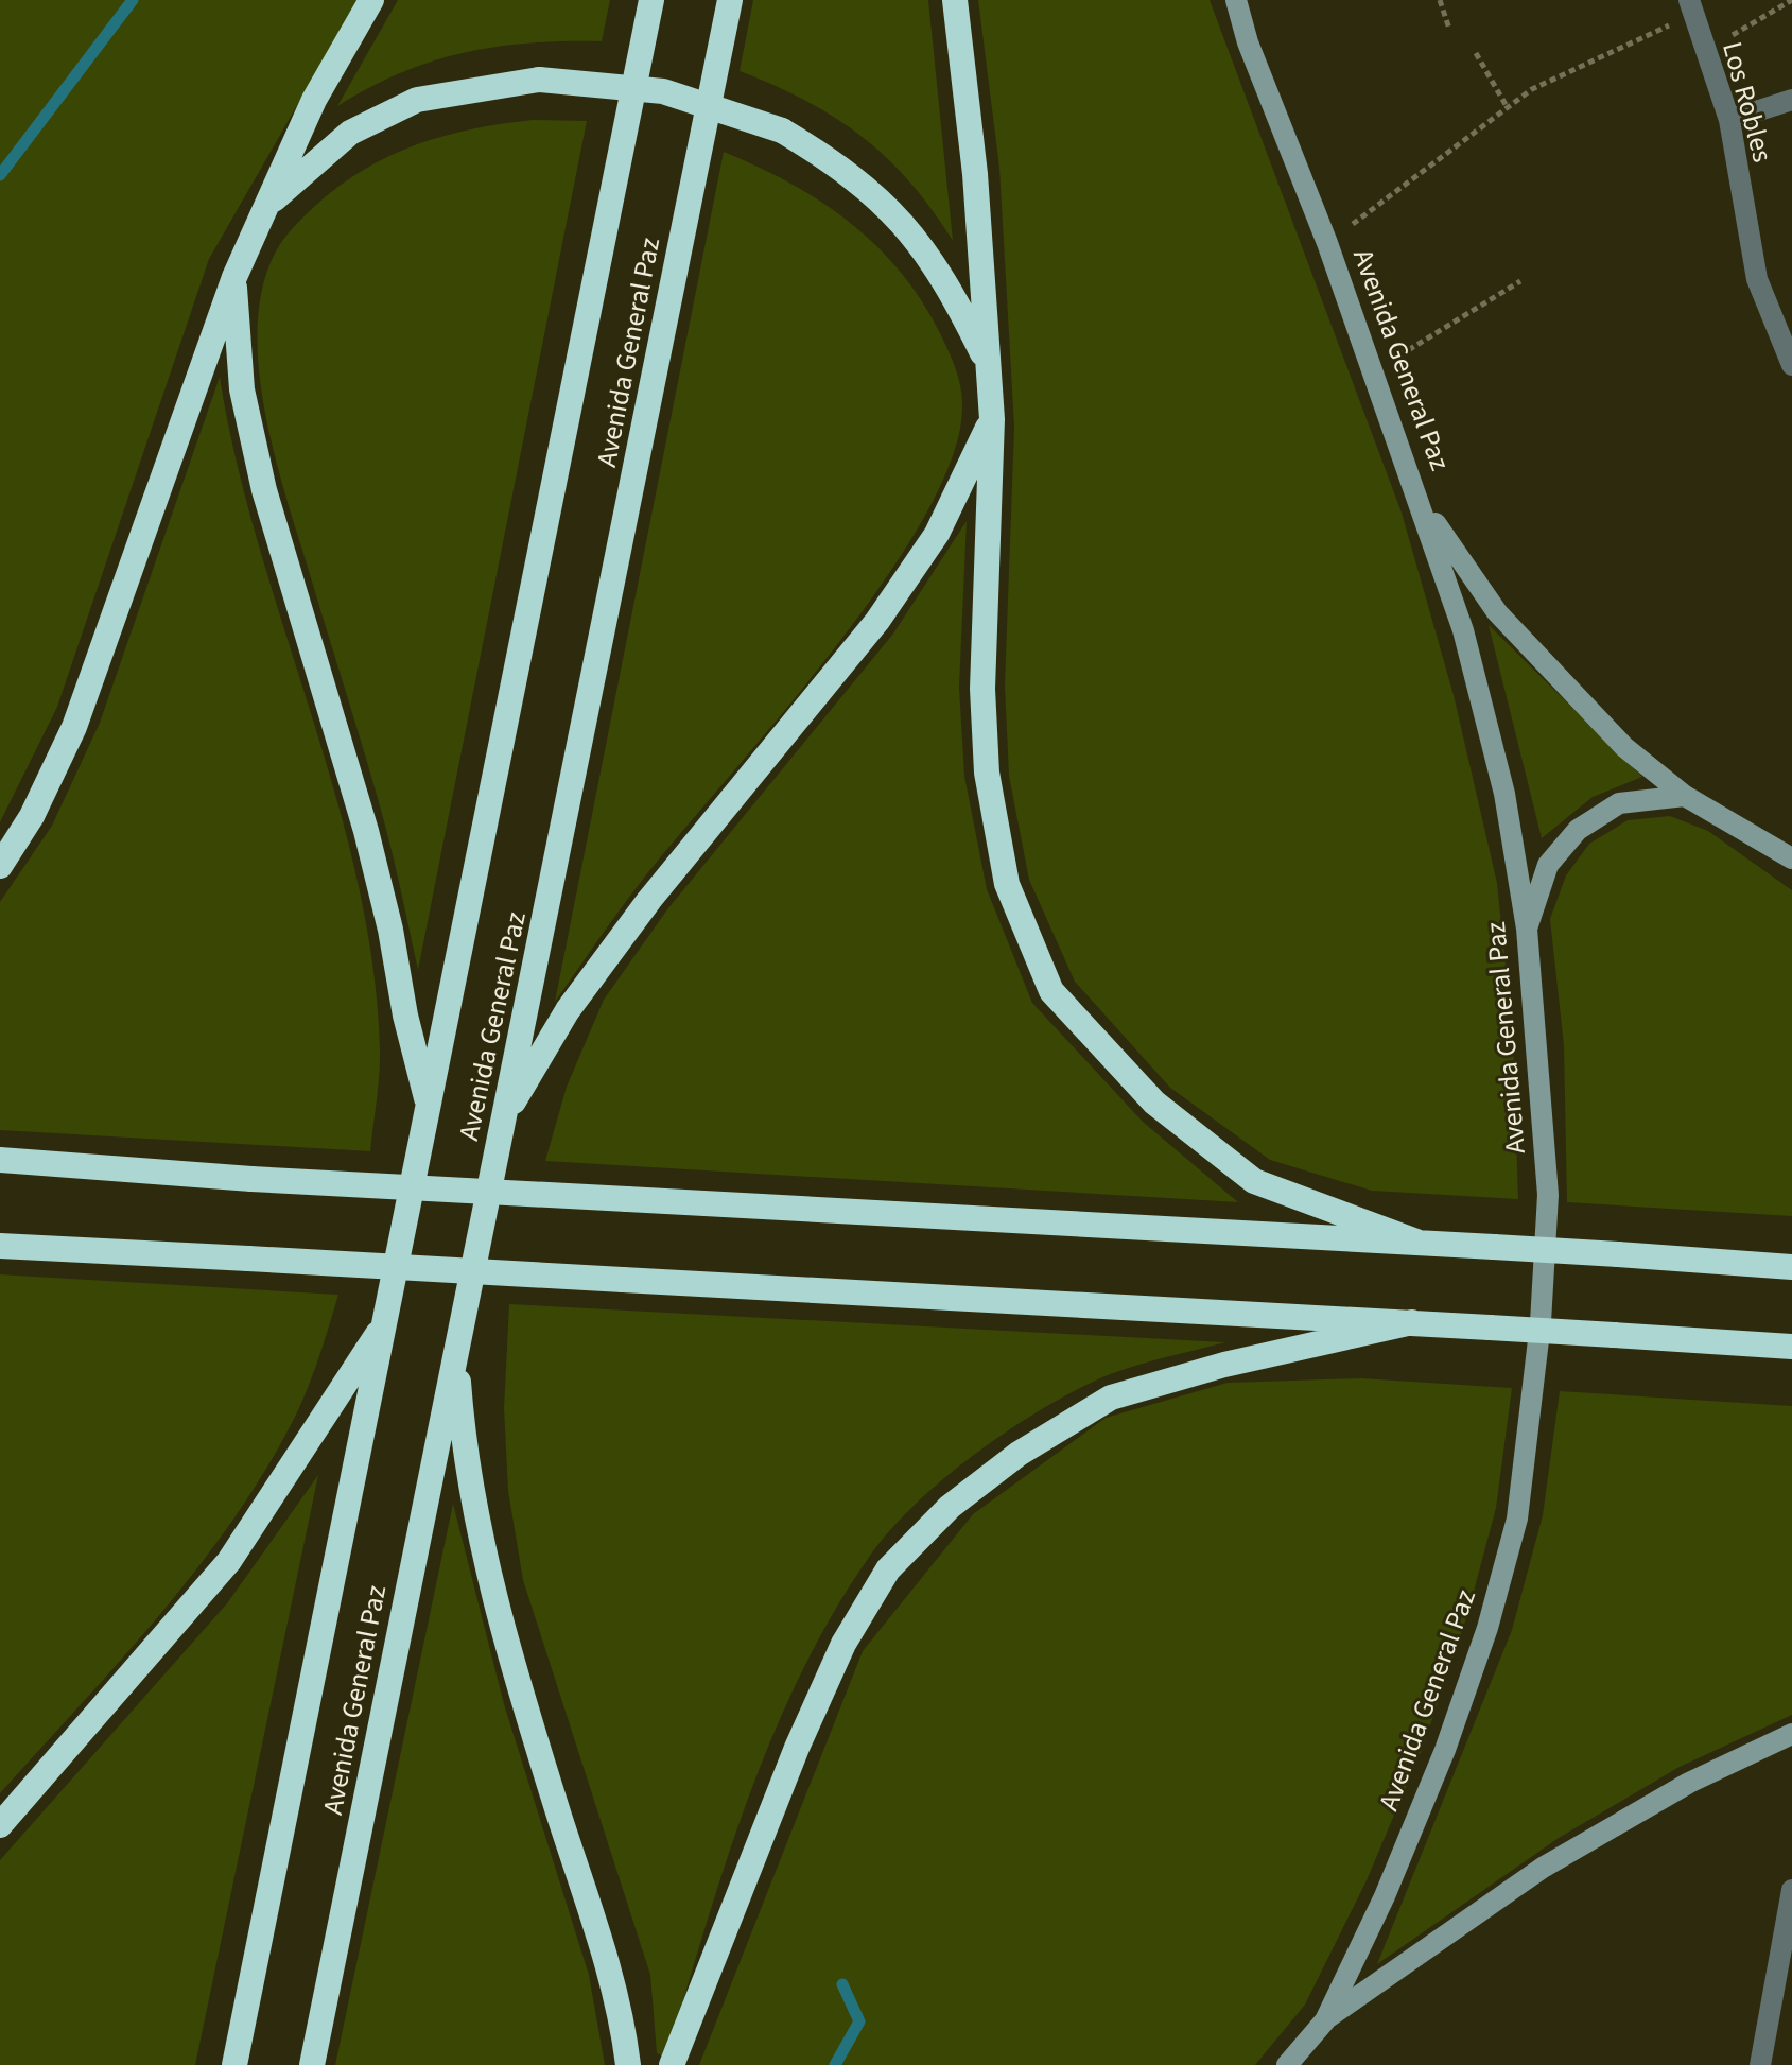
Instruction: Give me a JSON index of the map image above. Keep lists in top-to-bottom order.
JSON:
{
  "streets": {
    "highway": ["Avenida General Paz"],
    "street": ["Los Robles"]
  }
}
